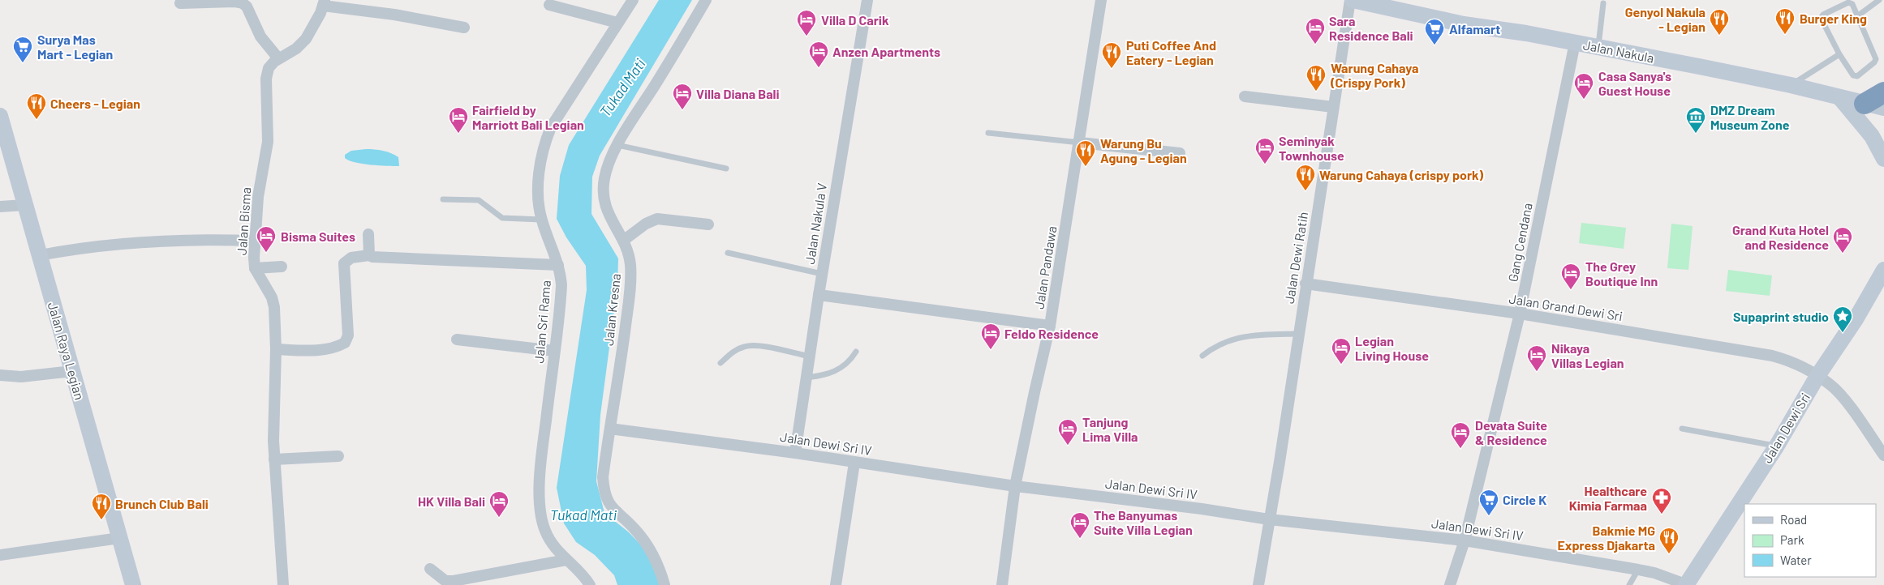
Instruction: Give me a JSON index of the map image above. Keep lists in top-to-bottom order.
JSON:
{
  "streets": {
    "main road": ["Jalan Nakula", "Jalan Raya Legian", "Jalan Dewi Sri"],
    "street": [
      "Jalan Bisma",
      "Jalan Nakula V",
      "Gang Cendana",
      "Jalan Dewi Ratih",
      "Jalan Pandawa",
      "Jalan Grand Dewi Sri",
      "Jalan Kresna",
      "Jalan Sri Rama",
      "Jalan Dewi Sri IV"
    ]
  },
  "crossings": [
    ["Jalan Nakula", "Gang Cendana"],
    ["Jalan Nakula", "Jalan Dewi Ratih"],
    ["Jalan Nakula V", "Jalan Dewi Sri IV"],
    ["Gang Cendana", "Jalan Grand Dewi Sri"],
    ["Gang Cendana", "Jalan Dewi Sri IV"],
    ["Jalan Dewi Ratih", "Jalan Grand Dewi Sri"],
    ["Jalan Dewi Ratih", "Jalan Dewi Sri IV"],
    ["Jalan Pandawa", "Jalan Dewi Sri IV"],
    ["Jalan Grand Dewi Sri", "Jalan Dewi Sri"],
    ["Jalan Kresna", "Jalan Dewi Sri IV"],
    ["Jalan Dewi Sri", "Jalan Dewi Sri IV"]
  ],
  "water": ["Tukad Mati"],
  "places": {
    "restaurant": [
      "Burger King",
      "Genyol Nakula - Legian",
      "Puti Coffee And Eatery - Legian",
      "Warung Cahaya (Crispy Pork)",
      "Cheers - Legian",
      "Warung Bu Agung - Legian",
      "Warung Cahaya (crispy pork)",
      "Brunch Club Bali",
      "Bakmie MG Express Djakarta"
    ],
    "hotel": [
      "Villa D Carik",
      "Sara Residence Bali",
      "Anzen Apartments",
      "Casa Sanya's Guest House",
      "Villa Diana Bali",
      "Fairfield by Marriott Bali Legian",
      "Seminyak Townhouse",
      "Bisma Suites",
      "Grand Kuta Hotel and Residence",
      "The Grey Boutique Inn",
      "Feldo Residence",
      "Legian Living House",
      "Nikaya Villas Legian",
      "Tanjung Lima Villa",
      "Devata Suite & Residence",
      "HK Villa Bali",
      "The Banyumas Suite Villa Legian"
    ],
    "supermarket": ["Alfamart", "Surya Mas Mart - Legian", "Circle K"],
    "museum": ["DMZ Dream Museum Zone"],
    "place": ["Supaprint studio"],
    "pharmacy": ["Healthcare Kimia Farmaa"]
  },
  "legend": ["Road", "Park", "Water"]
}
